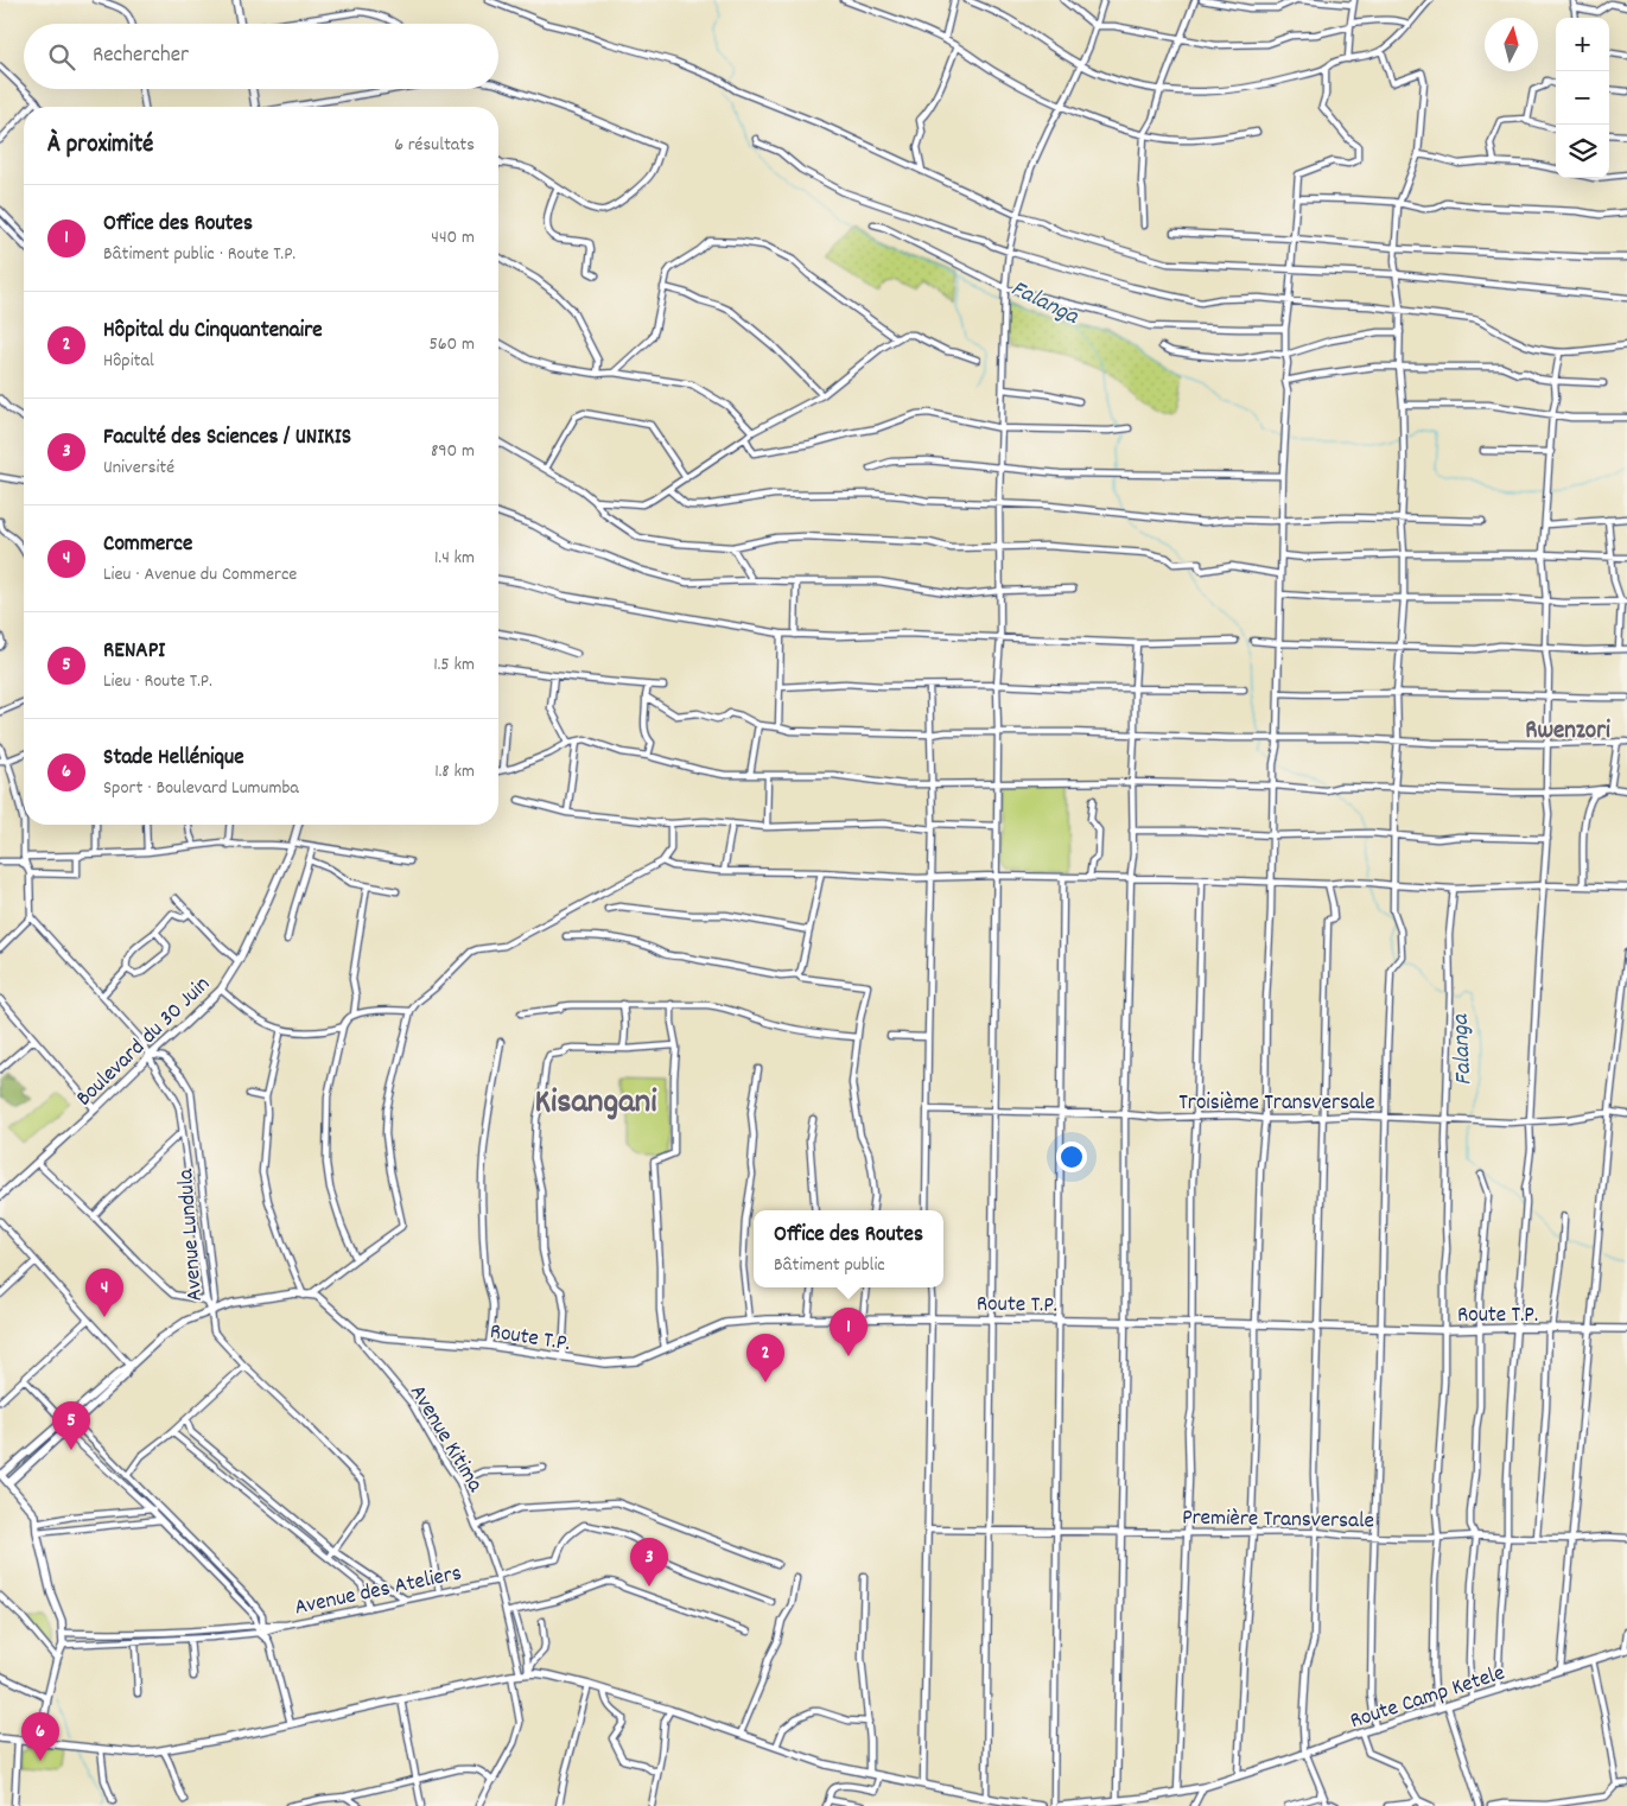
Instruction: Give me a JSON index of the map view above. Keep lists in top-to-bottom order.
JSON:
{
  "streets": {
    "street": [
      "Boulevard du 30 Juin",
      "Troisième Transversale",
      "Avenue Lundula",
      "Route T.P.",
      "Avenue Kitima",
      "Première Transversale",
      "Avenue des Ateliers",
      "Route Camp Ketele"
    ]
  },
  "crossings": [
    ["Boulevard du 30 Juin", "Avenue Lundula"],
    ["Route T.P.", "Avenue Kitima"],
    ["Avenue Kitima", "Avenue des Ateliers"]
  ],
  "districts": ["Rwenzori", "Kisangani"],
  "water": ["Falanga"],
  "north": "top",
  "page": {
    "map_buttons": ["+", "−"],
    "search": "Rechercher",
    "heading": ["À proximité", "6 résultats"],
    "list": [
      {
        "mark": "1",
        "name": "Office des Routes",
        "note": "Bâtiment public · Route T.P.",
        "value": "440 m"
      },
      {
        "mark": "2",
        "name": "Hôpital du Cinquantenaire",
        "note": "Hôpital",
        "value": "560 m"
      },
      {
        "mark": "3",
        "name": "Faculté des Sciences / UNIKIS",
        "note": "Université",
        "value": "890 m"
      },
      {
        "mark": "4",
        "name": "Commerce",
        "note": "Lieu · Avenue du Commerce",
        "value": "1.4 km"
      },
      {
        "mark": "5",
        "name": "RENAPI",
        "note": "Lieu · Route T.P.",
        "value": "1.5 km"
      },
      {
        "mark": "6",
        "name": "Stade Hellénique",
        "note": "Sport · Boulevard Lumumba",
        "value": "1.8 km"
      }
    ],
    "popup": ["Office des Routes", "Bâtiment public"],
    "pins": [
      "4",
      "1",
      "2",
      "5",
      "3",
      "6"
    ]
  }
}
